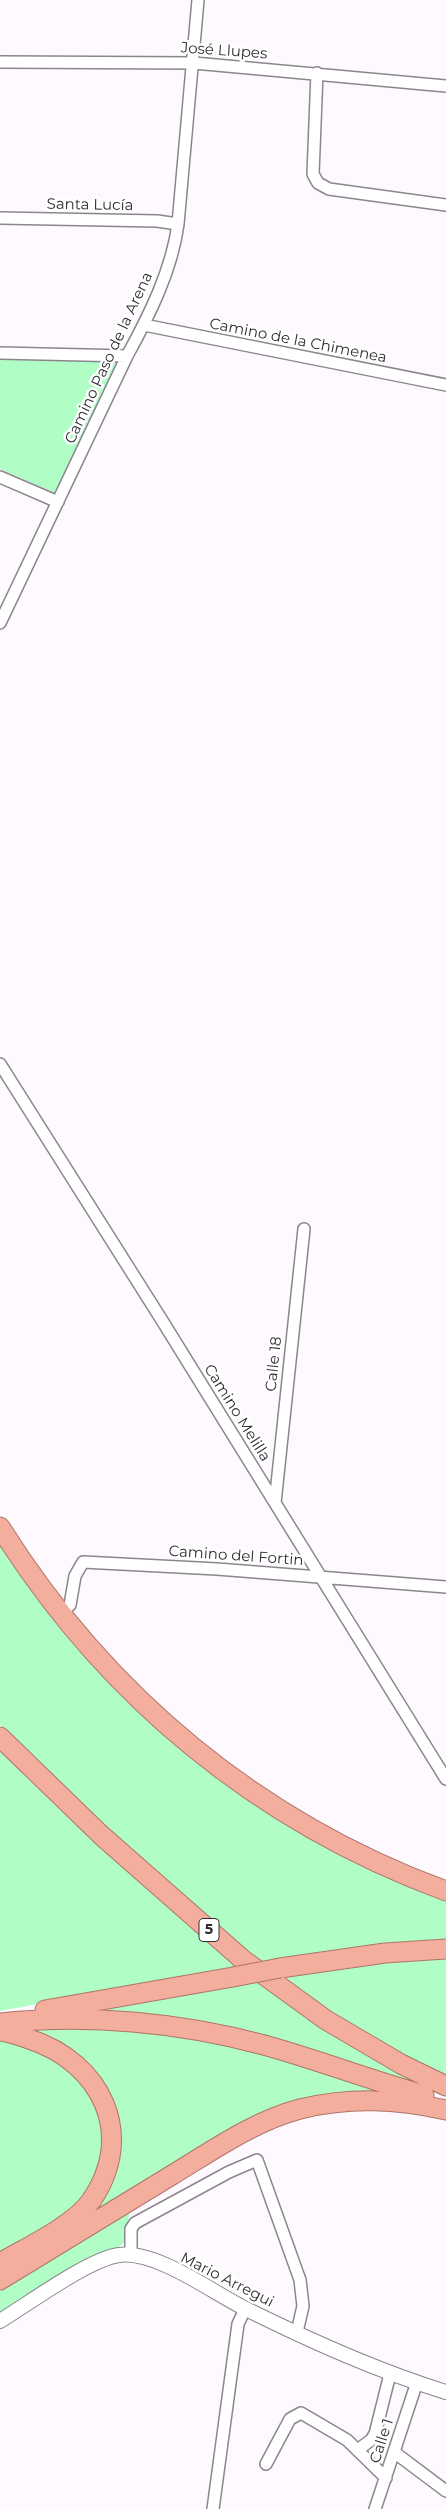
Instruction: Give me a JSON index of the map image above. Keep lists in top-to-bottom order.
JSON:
{
  "streets": {
    "highway": ["5"],
    "street": [
      "José Llupes",
      "Santa Lucía",
      "Camino de la Chimenea",
      "Camino Paso de la Arena",
      "Calle 18",
      "Camino Melilla",
      "Camino del Fortin",
      "Mario Arregui",
      "Calle 1"
    ]
  },
  "crossings": [
    ["José Llupes", "Camino Paso de la Arena"],
    ["Santa Lucía", "Camino Paso de la Arena"],
    ["Camino de la Chimenea", "Camino Paso de la Arena"],
    ["Calle 18", "Camino Melilla"],
    ["Camino Melilla", "Camino del Fortin"],
    ["Mario Arregui", "Calle 1"]
  ]
}
